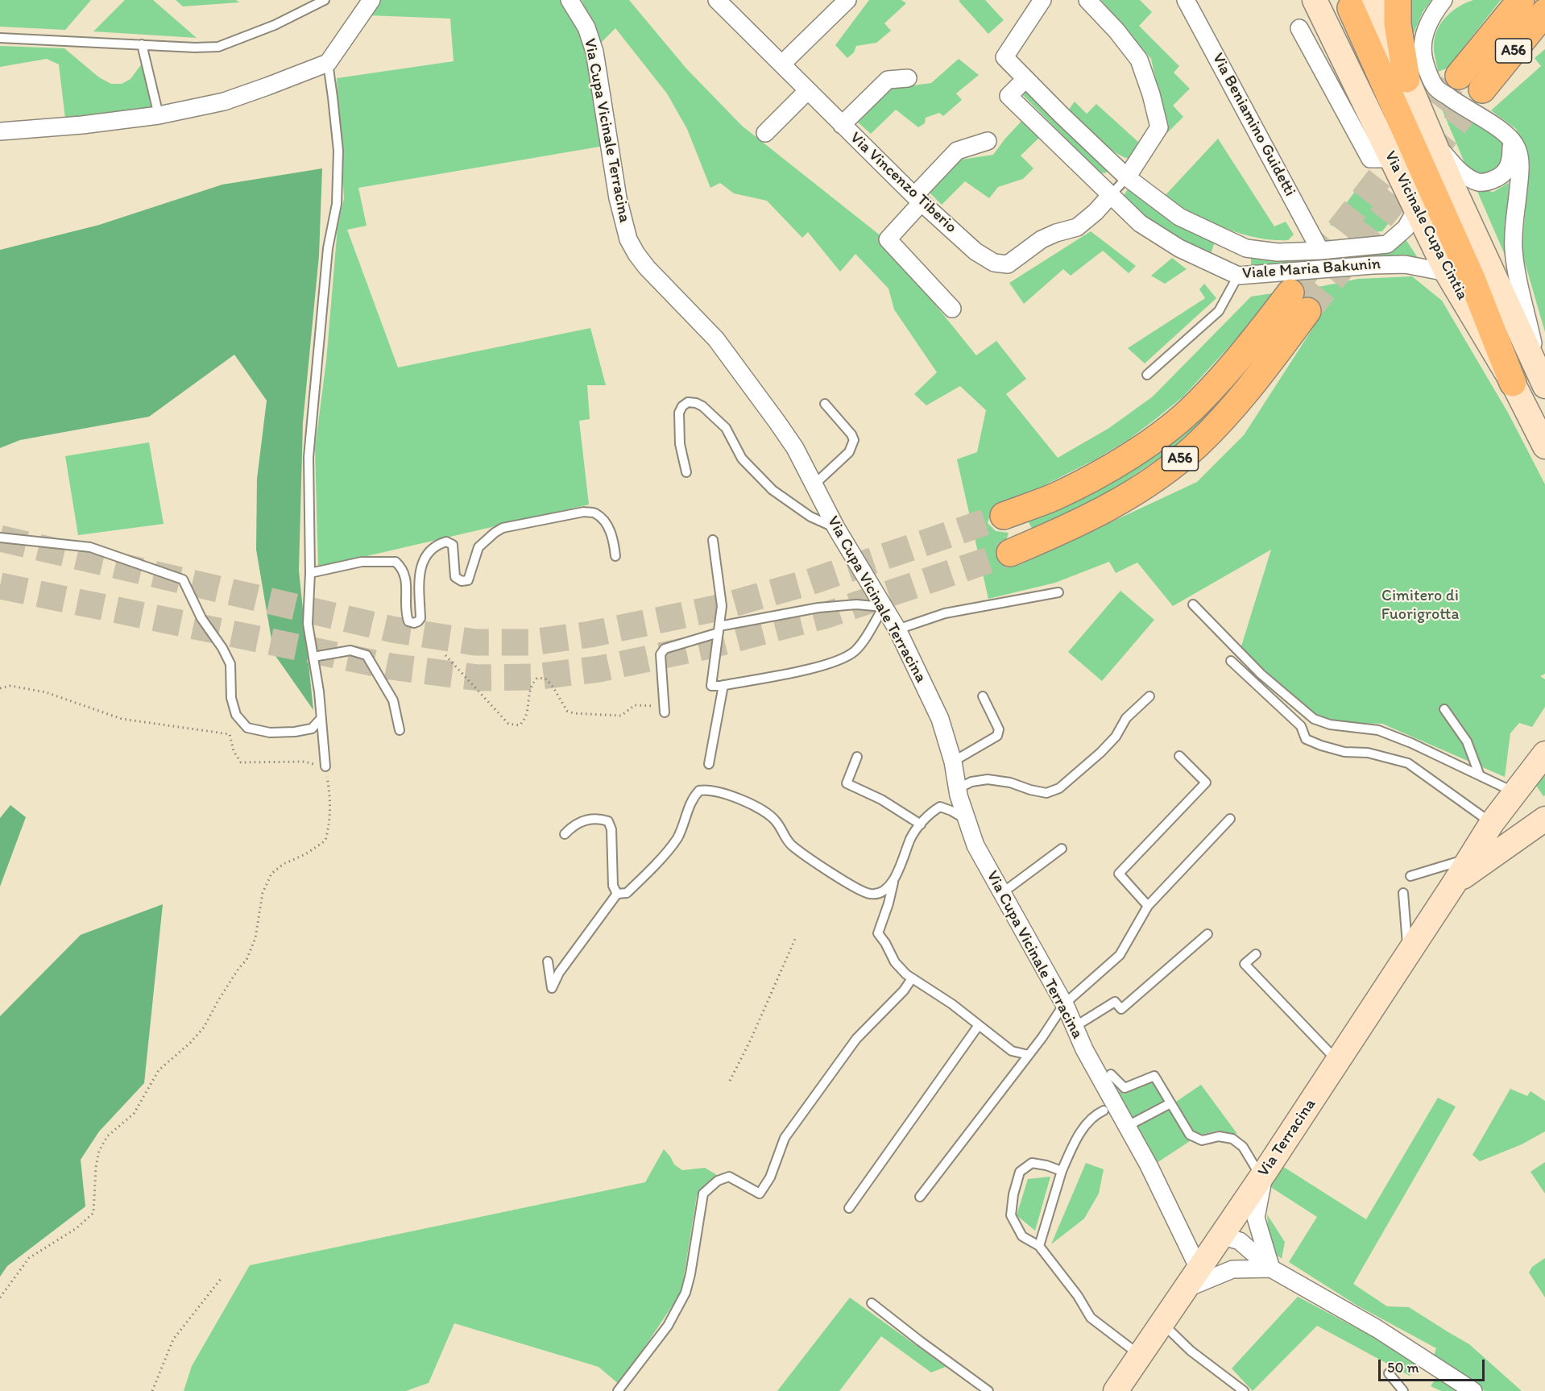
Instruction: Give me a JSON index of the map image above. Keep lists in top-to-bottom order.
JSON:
{
  "streets": {
    "highway": ["A56"],
    "main road": ["Via Vicinale Cupa Cintia", "Via Terracina"],
    "street": [
      "Via Beniamino Guidetti",
      "Via Cupa Vicinale Terracina",
      "Via Vincenzo Tiberio",
      "Viale Maria Bakunin"
    ]
  },
  "crossings": [
    ["Via Beniamino Guidetti", "Viale Maria Bakunin"],
    ["Via Cupa Vicinale Terracina", "Via Terracina"],
    ["Via Vincenzo Tiberio", "Viale Maria Bakunin"],
    ["Via Vicinale Cupa Cintia", "Viale Maria Bakunin"]
  ],
  "parks": ["Cimitero di Fuorigrotta"],
  "scale_bar": "50 m"
}
